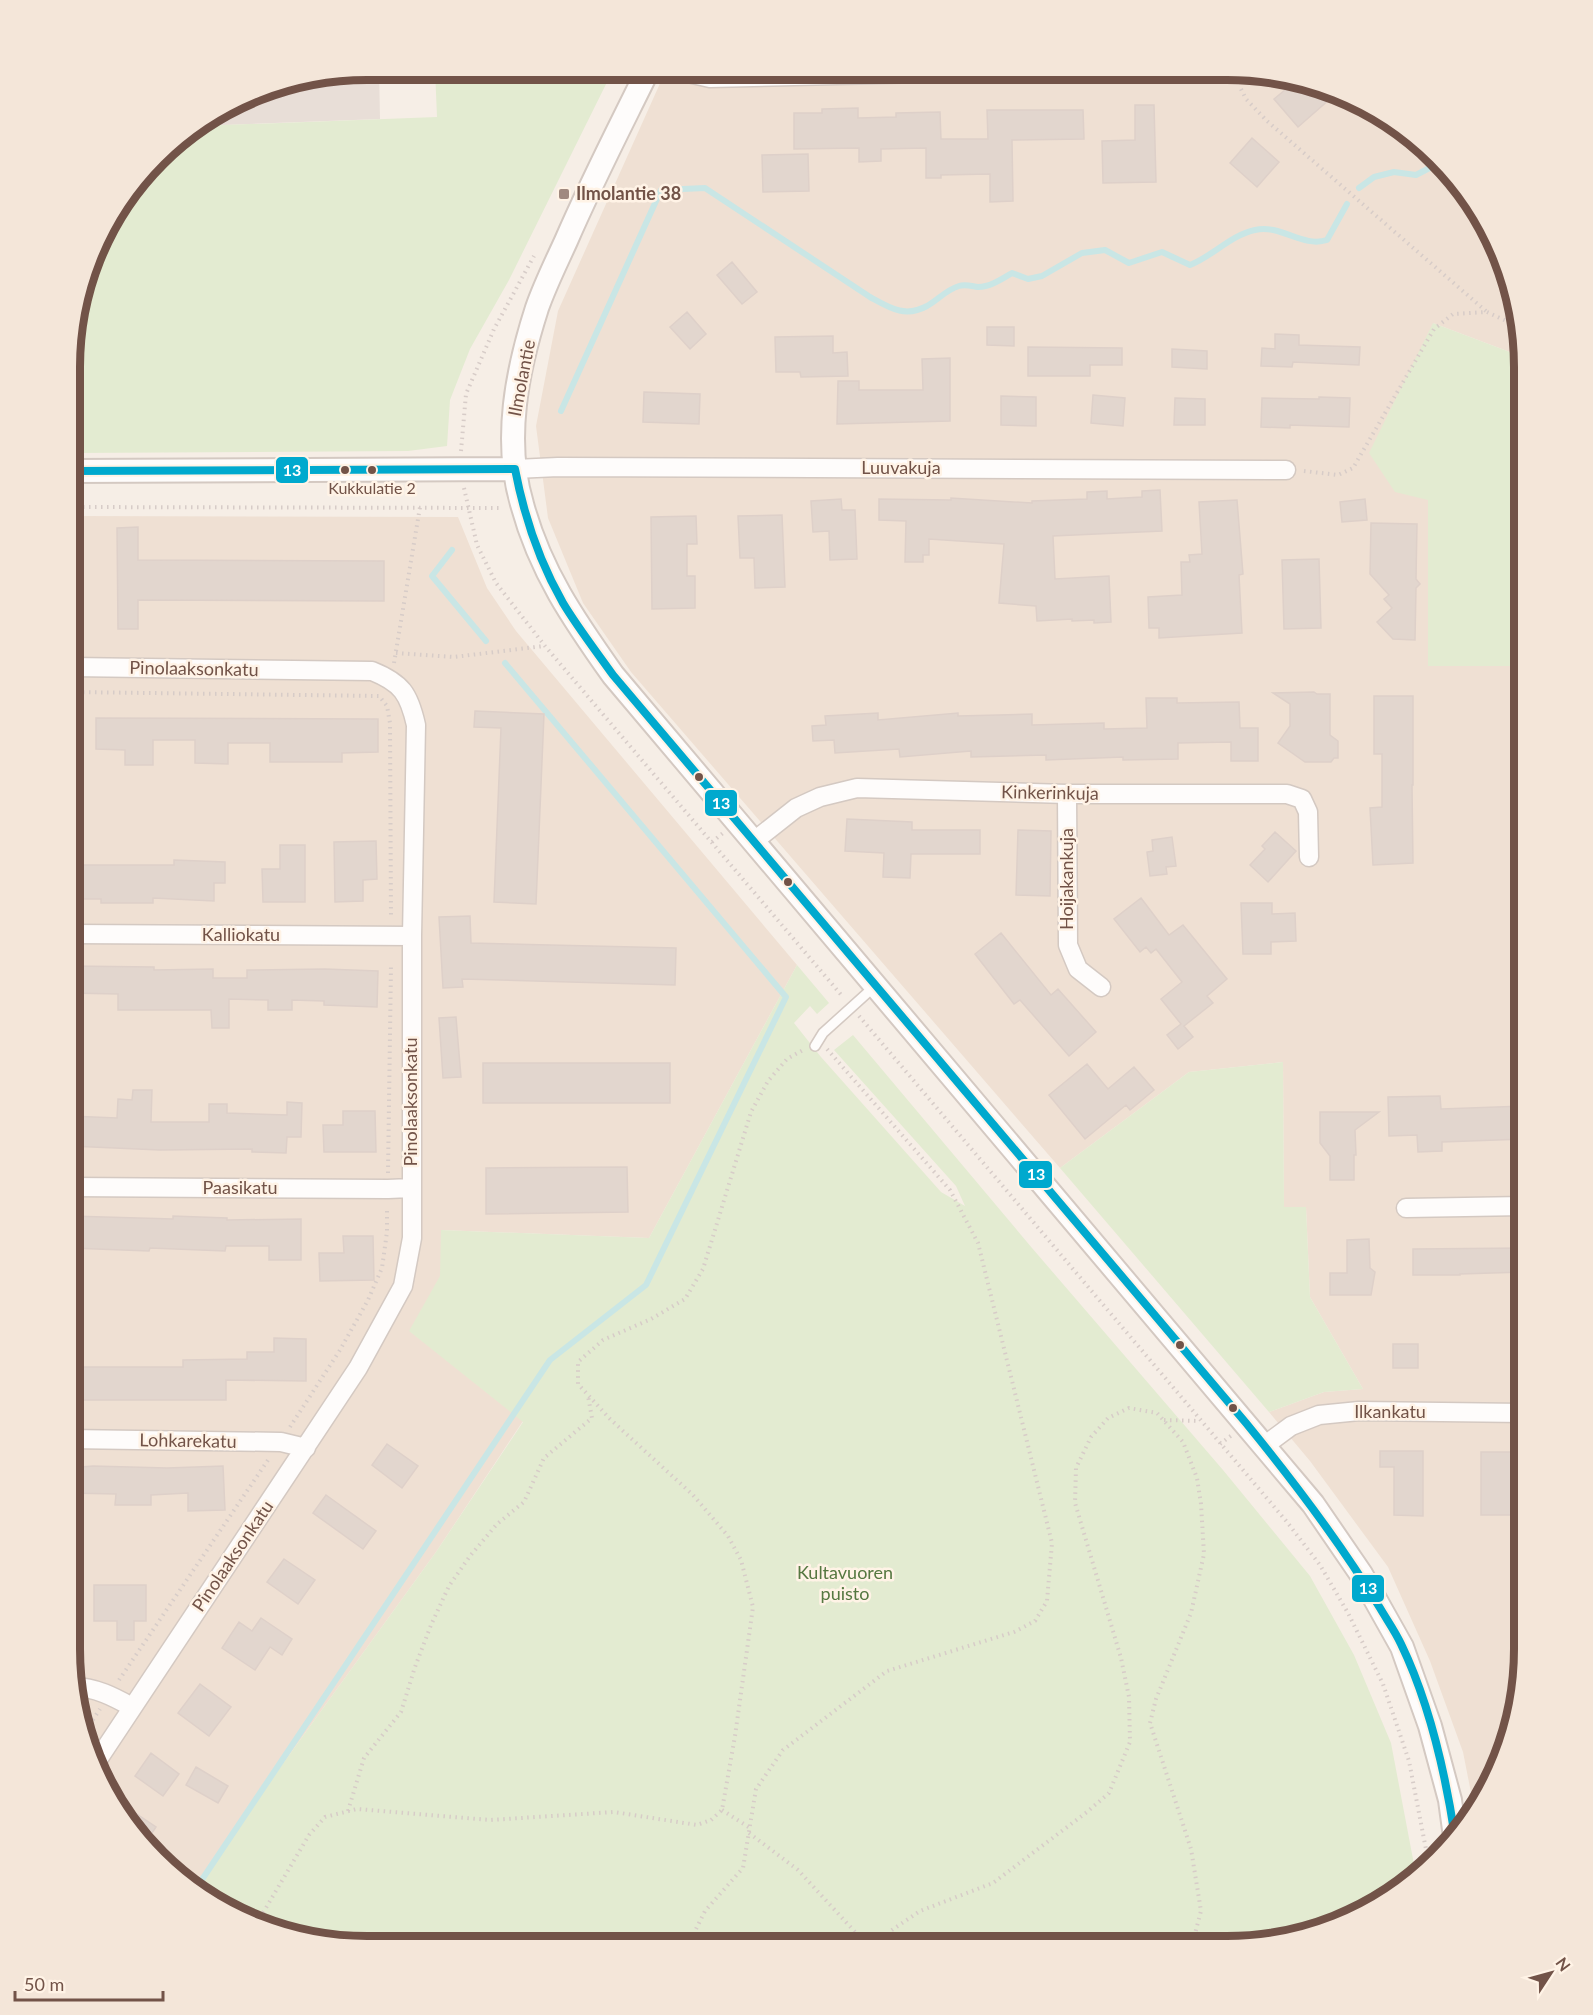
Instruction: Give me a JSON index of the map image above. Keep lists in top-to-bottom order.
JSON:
{
  "streets": {
    "street": [
      "Ilmolantie",
      "Luuvakuja",
      "Pinolaaksonkatu",
      "Kinkerinkuja",
      "Hoijakankuja",
      "Kalliokatu",
      "Paasikatu",
      "Ilkankatu",
      "Lohkarekatu"
    ]
  },
  "crossings": [
    ["Ilmolantie", "Luuvakuja"],
    ["Ilmolantie", "Kinkerinkuja"],
    ["Ilmolantie", "Ilkankatu"],
    ["Pinolaaksonkatu", "Kalliokatu"],
    ["Pinolaaksonkatu", "Paasikatu"],
    ["Pinolaaksonkatu", "Lohkarekatu"],
    ["Kinkerinkuja", "Hoijakankuja"]
  ],
  "parks": ["Kultavuoren puisto"],
  "places": {
    "transit": ["Ilmolantie 38"],
    "other": ["Kukkulatie 2"]
  },
  "lines": ["transit line 13"],
  "scale_bar": "50 m",
  "north": "top right"
}
